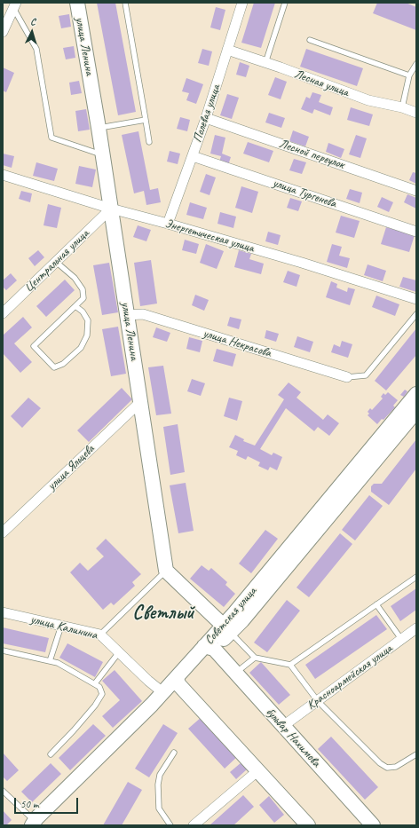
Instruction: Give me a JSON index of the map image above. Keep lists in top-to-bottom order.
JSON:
{
  "streets": {
    "street": [
      "улица Ленина",
      "Лесная улица",
      "Полевая улица",
      "Лесной переулок",
      "улица Тургенева",
      "Энергетическая улица",
      "Центральная улица",
      "улица Некрасова",
      "улица Яльцева",
      "Советская улица",
      "улица Калинина",
      "Красноармейская улица",
      "бульвар Нахимова"
    ]
  },
  "crossings": [
    ["улица Ленина", "Энергетическая улица"],
    ["улица Ленина", "Центральная улица"],
    ["улица Ленина", "улица Некрасова"],
    ["улица Ленина", "улица Яльцева"],
    ["Лесная улица", "Полевая улица"],
    ["Полевая улица", "Лесной переулок"],
    ["Полевая улица", "улица Тургенева"],
    ["Полевая улица", "Энергетическая улица"],
    ["Энергетическая улица", "Центральная улица"],
    ["Советская улица", "улица Калинина"],
    ["Советская улица", "бульвар Нахимова"],
    ["Красноармейская улица", "бульвар Нахимова"]
  ],
  "districts": ["Светлый"],
  "scale_bar": "50 m",
  "north": "top"
}
